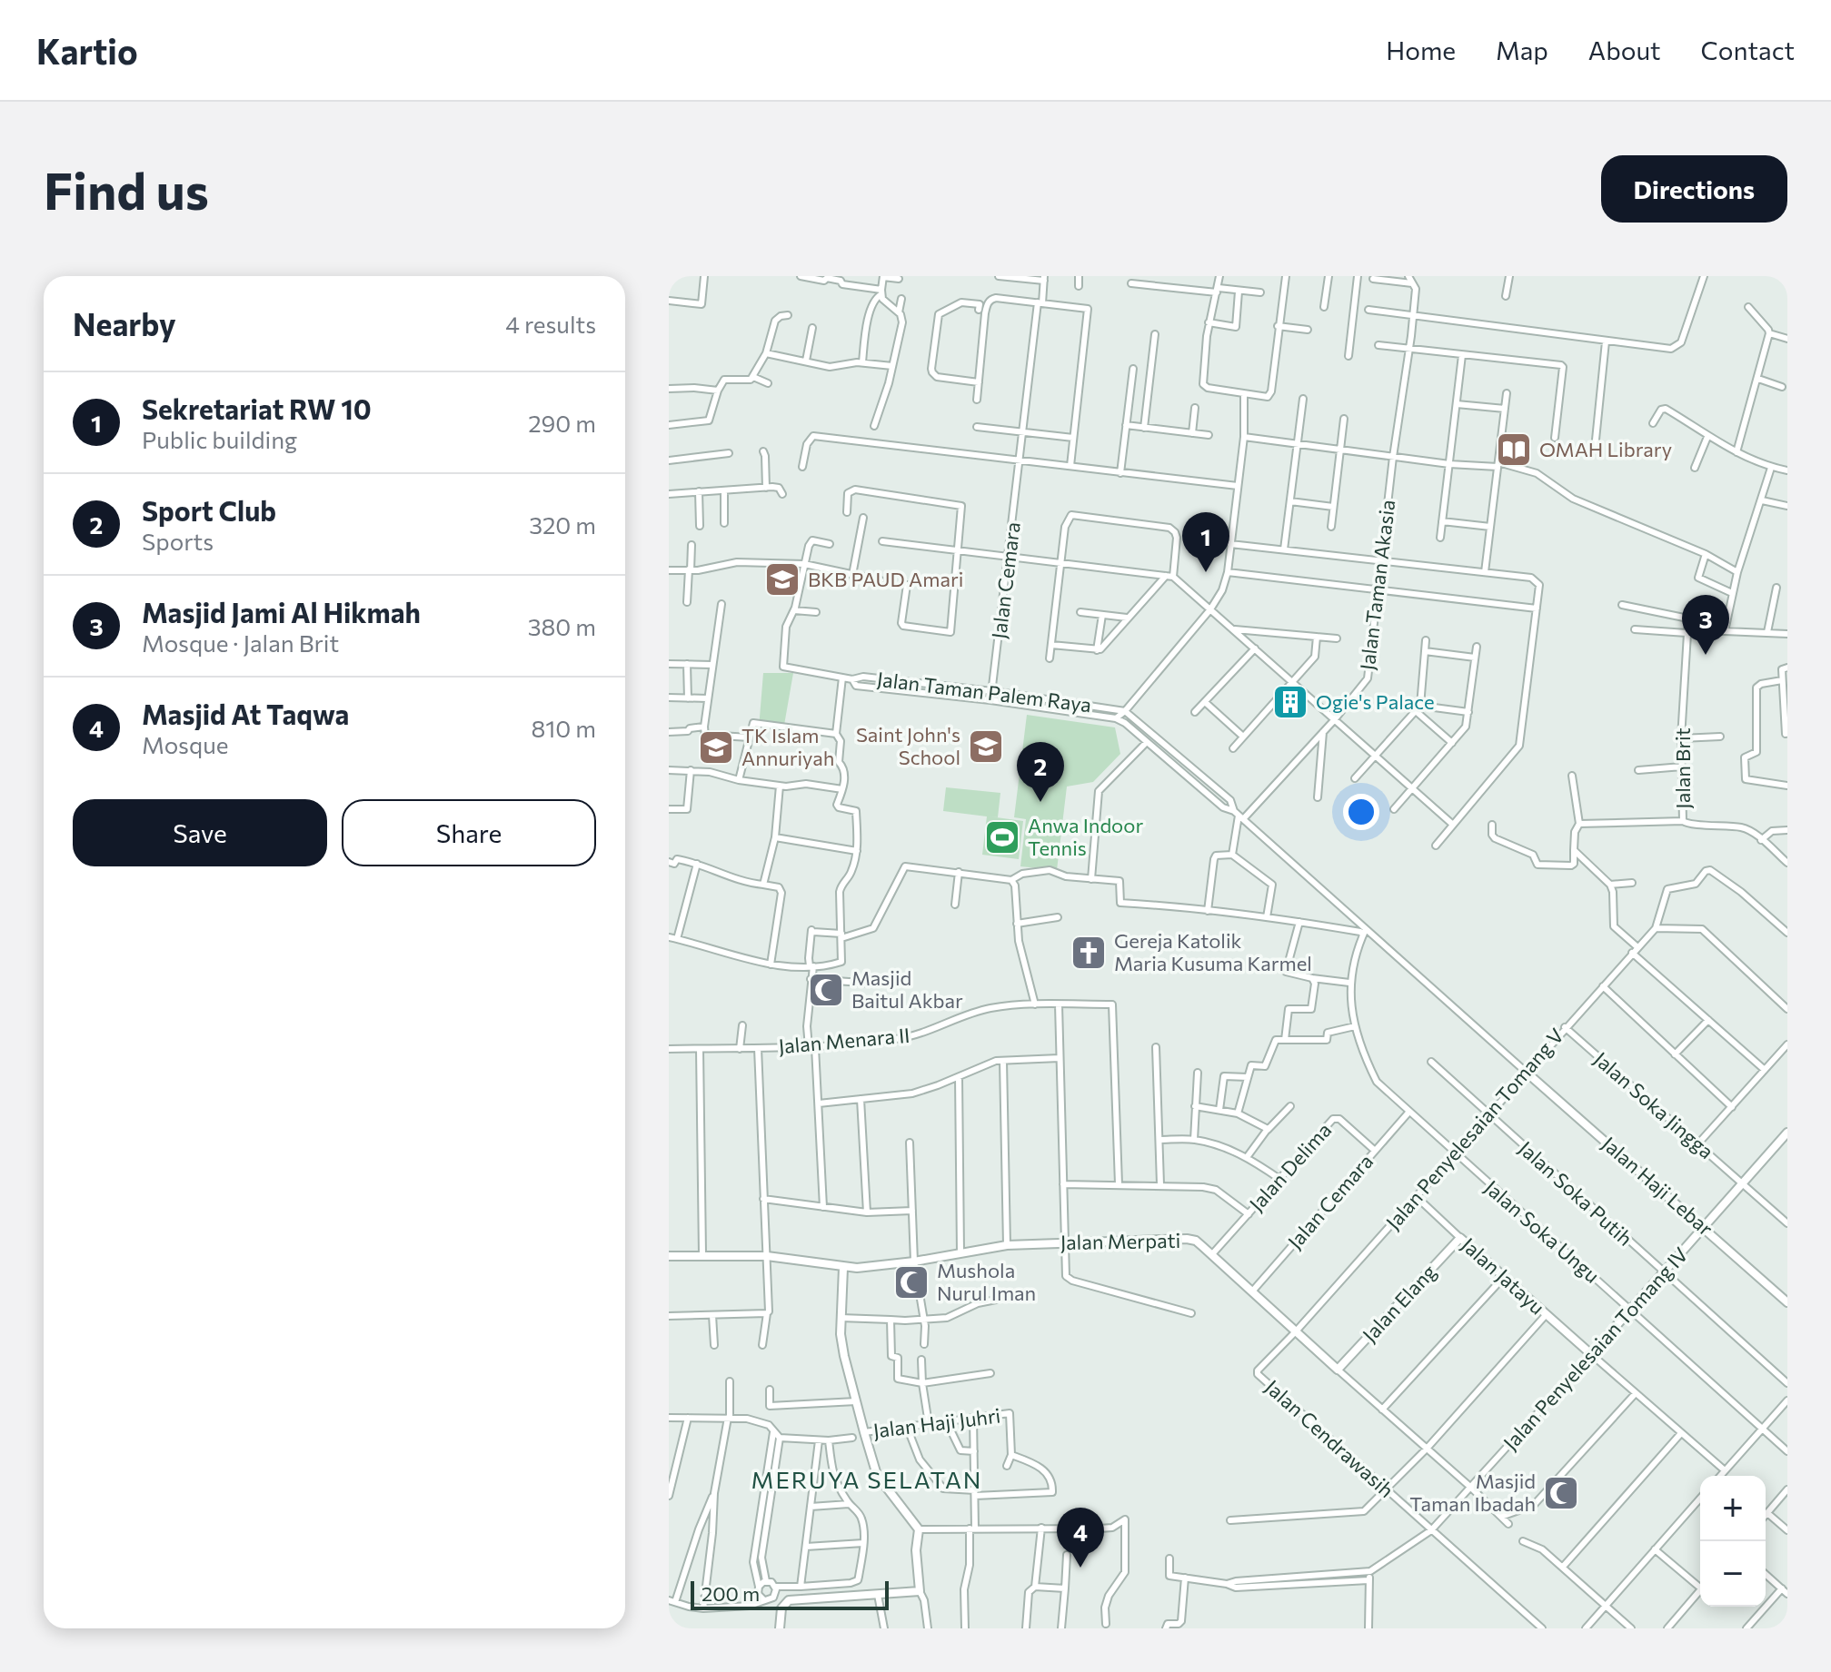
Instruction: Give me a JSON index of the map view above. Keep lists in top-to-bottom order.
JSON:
{
  "streets": {
    "street": [
      "Jalan Cemara",
      "Jalan Taman Akasia",
      "Jalan Taman Palem Raya",
      "Jalan Brit",
      "Jalan Menara II",
      "Jalan Soka Jingga",
      "Jalan Penyelesaian Tomang V",
      "Jalan Delima",
      "Jalan Haji Lebar",
      "Jalan Soka Putih",
      "Jalan Soka Ungu",
      "Jalan Merpati",
      "Jalan Jatayu",
      "Jalan Elang",
      "Jalan Penyelesaian Tomang IV",
      "Jalan Haji Juhri",
      "Jalan Cendrawasih"
    ]
  },
  "crossings": [
    ["Jalan Cemara", "Jalan Taman Palem Raya"],
    ["Jalan Cemara", "Jalan Delima"],
    ["Jalan Cemara", "Jalan Soka Ungu"],
    ["Jalan Cemara", "Jalan Merpati"],
    ["Jalan Taman Akasia", "Jalan Taman Palem Raya"],
    ["Jalan Taman Palem Raya", "Jalan Penyelesaian Tomang V"],
    ["Jalan Taman Palem Raya", "Jalan Haji Lebar"],
    ["Jalan Soka Jingga", "Jalan Penyelesaian Tomang V"],
    ["Jalan Soka Jingga", "Jalan Penyelesaian Tomang IV"],
    ["Jalan Penyelesaian Tomang V", "Jalan Haji Lebar"],
    ["Jalan Penyelesaian Tomang V", "Jalan Soka Putih"],
    ["Jalan Penyelesaian Tomang V", "Jalan Soka Ungu"],
    ["Jalan Penyelesaian Tomang V", "Jalan Merpati"],
    ["Jalan Penyelesaian Tomang V", "Jalan Jatayu"],
    ["Jalan Penyelesaian Tomang V", "Jalan Cendrawasih"],
    ["Jalan Delima", "Jalan Merpati"],
    ["Jalan Haji Lebar", "Jalan Penyelesaian Tomang IV"],
    ["Jalan Soka Putih", "Jalan Penyelesaian Tomang IV"],
    ["Jalan Soka Ungu", "Jalan Penyelesaian Tomang IV"],
    ["Jalan Merpati", "Jalan Elang"],
    ["Jalan Merpati", "Jalan Penyelesaian Tomang IV"],
    ["Jalan Merpati", "Jalan Haji Juhri"],
    ["Jalan Merpati", "Jalan Cendrawasih"],
    ["Jalan Jatayu", "Jalan Elang"],
    ["Jalan Jatayu", "Jalan Penyelesaian Tomang IV"],
    ["Jalan Penyelesaian Tomang IV", "Jalan Cendrawasih"]
  ],
  "districts": ["MERUYA SELATAN"],
  "places": {
    "library": ["OMAH Library"],
    "school or university": ["BKB PAUD Amari", "Saint John's School", "TK Islam Annuriyah"],
    "building": ["Ogie's Palace"],
    "sports": ["Anwa Indoor Tennis"],
    "church": ["Gereja Katolik Maria Kusuma Karmel"],
    "mosque": ["Masjid Baitul Akbar", "Mushola Nurul Iman", "Masjid Taman Ibadah"]
  },
  "scale_bar": "200 m",
  "page": {
    "header": "Kartio",
    "nav": [
      "Home",
      "Map",
      "About",
      "Contact"
    ],
    "buttons": [
      "Directions",
      ["Save", "Share"]
    ],
    "title": "Find us",
    "heading": ["Nearby", "4 results"],
    "list": [
      {
        "mark": "1",
        "name": "Sekretariat RW 10",
        "note": "Public building",
        "value": "290 m"
      },
      {
        "mark": "2",
        "name": "Sport Club",
        "note": "Sports",
        "value": "320 m"
      },
      {
        "mark": "3",
        "name": "Masjid Jami Al Hikmah",
        "note": "Mosque · Jalan Brit",
        "value": "380 m"
      },
      {
        "mark": "4",
        "name": "Masjid At Taqwa",
        "note": "Mosque",
        "value": "810 m"
      }
    ],
    "pins": [
      "1",
      "3",
      "2",
      "4"
    ],
    "map_buttons": ["+", "−"],
    "scale": "200 m"
  }
}
